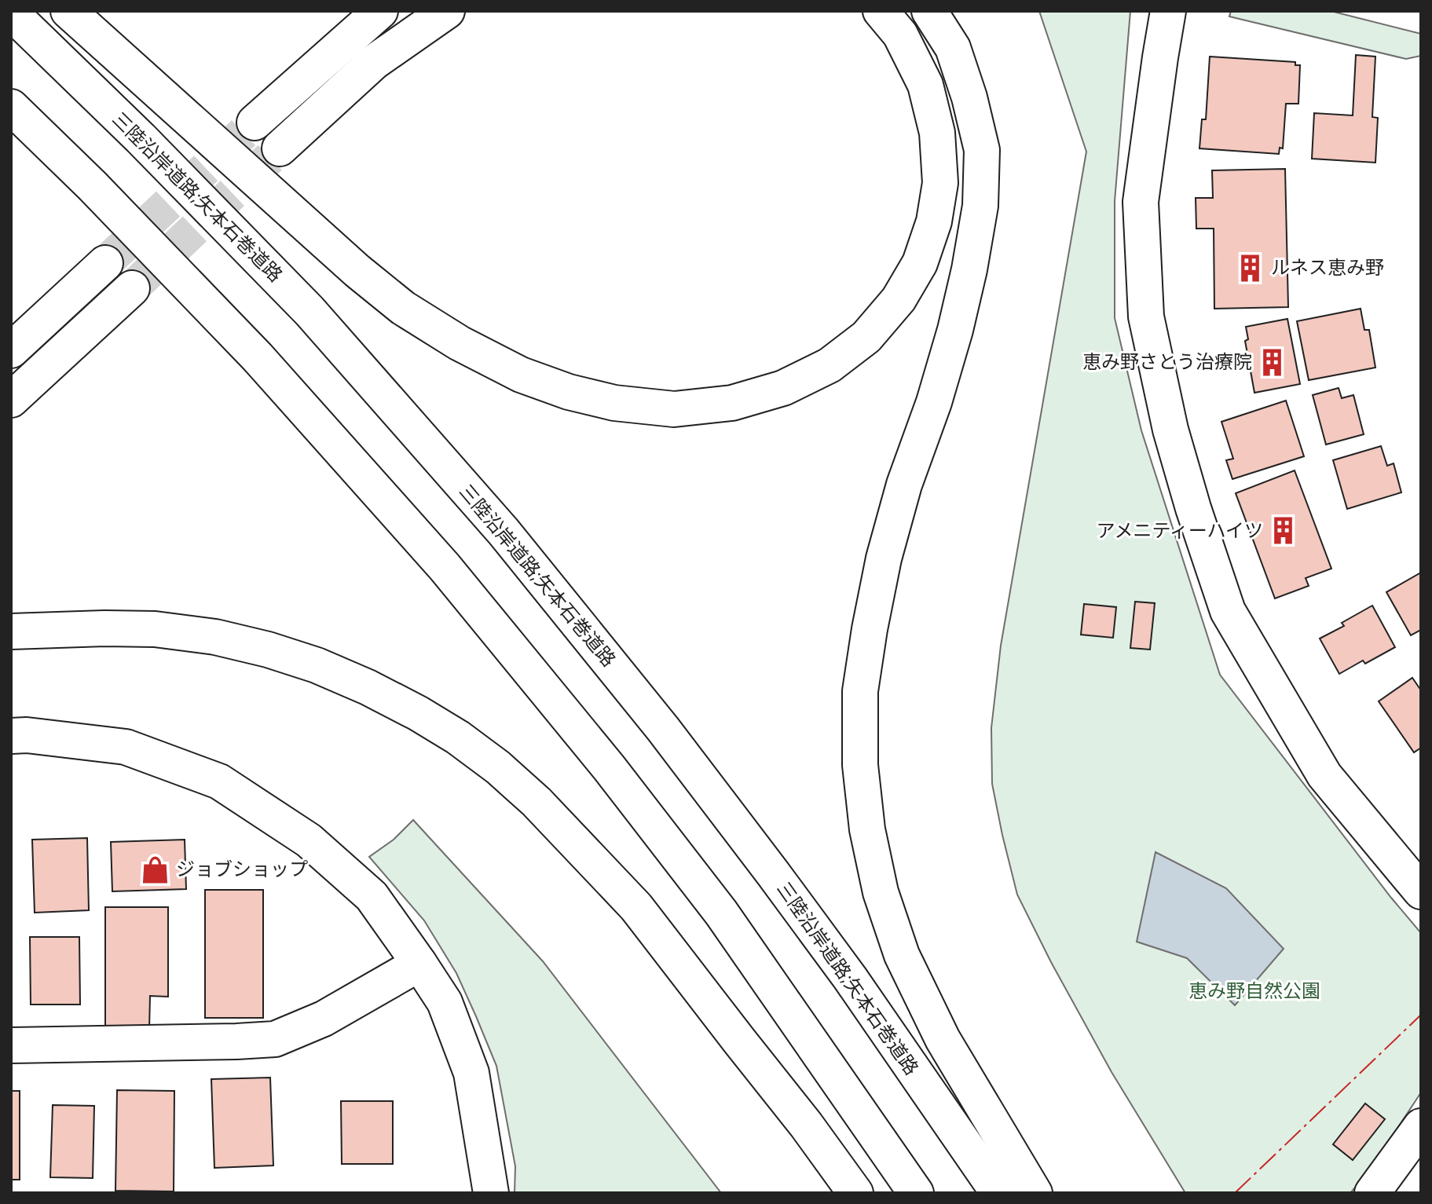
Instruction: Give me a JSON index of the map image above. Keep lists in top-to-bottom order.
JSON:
{
  "streets": {
    "main road": ["三陸沿岸道路;矢本石巻道路"]
  },
  "parks": ["恵み野自然公園"],
  "places": {
    "building": ["ルネス恵み野", "恵み野さとう治療院", "アメニティーハイツ"],
    "shop": ["ジョブショップ"]
  }
}
